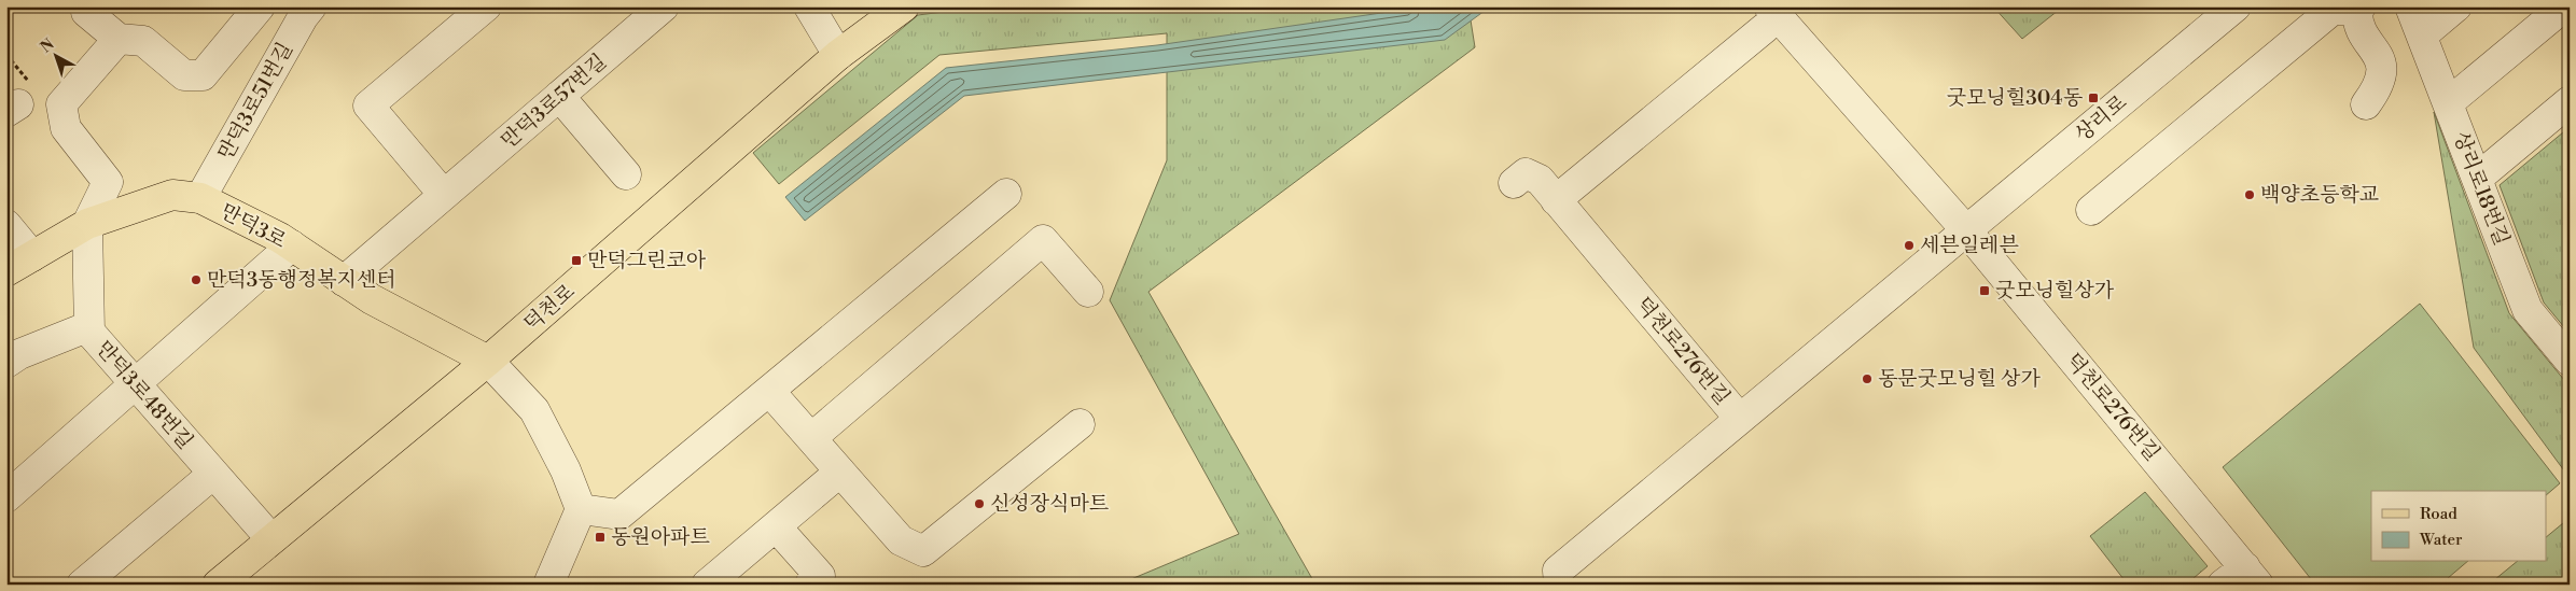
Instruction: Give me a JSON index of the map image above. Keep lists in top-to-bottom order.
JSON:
{
  "streets": {
    "main road": ["만덕3로", "덕천로"],
    "street": [
      "만덕3로51번길",
      "만덕3로57번길",
      "상리로",
      "상리로18번길",
      "덕천로276번길",
      "만덕3로48번길"
    ]
  },
  "crossings": [
    ["만덕3로51번길", "만덕3로"],
    ["만덕3로57번길", "만덕3로"],
    ["상리로", "덕천로276번길"],
    ["만덕3로", "덕천로"],
    ["만덕3로", "만덕3로48번길"],
    ["덕천로", "만덕3로48번길"]
  ],
  "places": {
    "transit": [
      "굿모닝힐304동",
      "만덕그린코아",
      "굿모닝힐상가",
      "동원아파트"
    ],
    "other": [
      "백양초등학교",
      "세븐일레븐",
      "만덕3동행정복지센터",
      "동문굿모닝힐 상가",
      "신성장식마트"
    ]
  },
  "legend": ["Road", "Water"],
  "north": "top left"
}
